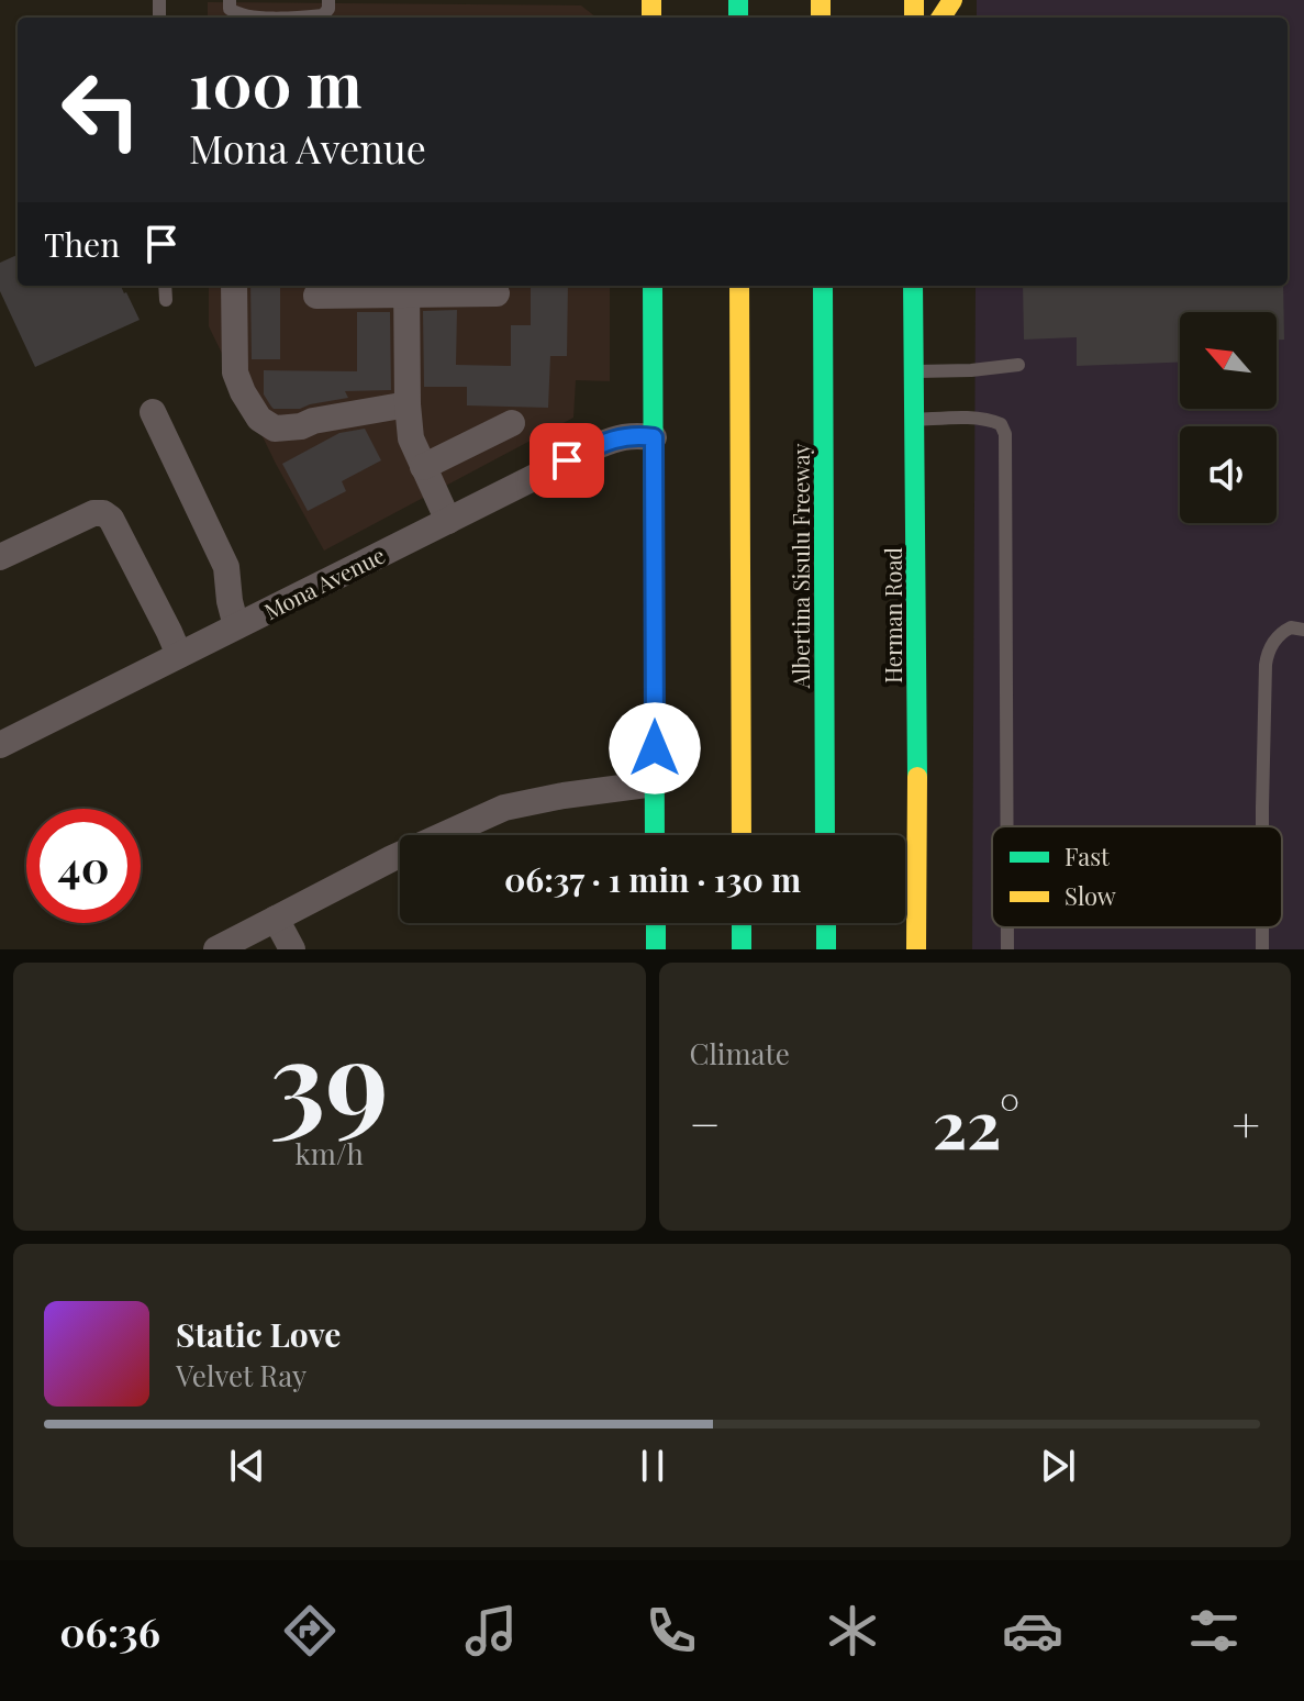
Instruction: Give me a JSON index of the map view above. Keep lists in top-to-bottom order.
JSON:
{
  "streets": {
    "main road": ["Albertina Sisulu Freeway", "Herman Road"],
    "street": ["Mona Avenue"]
  },
  "legend": ["Fast", "Slow"],
  "north": "top left",
  "page": {
    "turn": ["100 m", "Mona Avenue"],
    "then": "Then",
    "limit": "40",
    "trip": "06:37 · 1 min · 130 m",
    "tile": [
      ["39", "km/h"],
      "Climate"
    ],
    "heat": ["−", "22°", "+"],
    "song": ["Static Love", "Velvet Ray"],
    "tabs": "06:36"
  }
}
